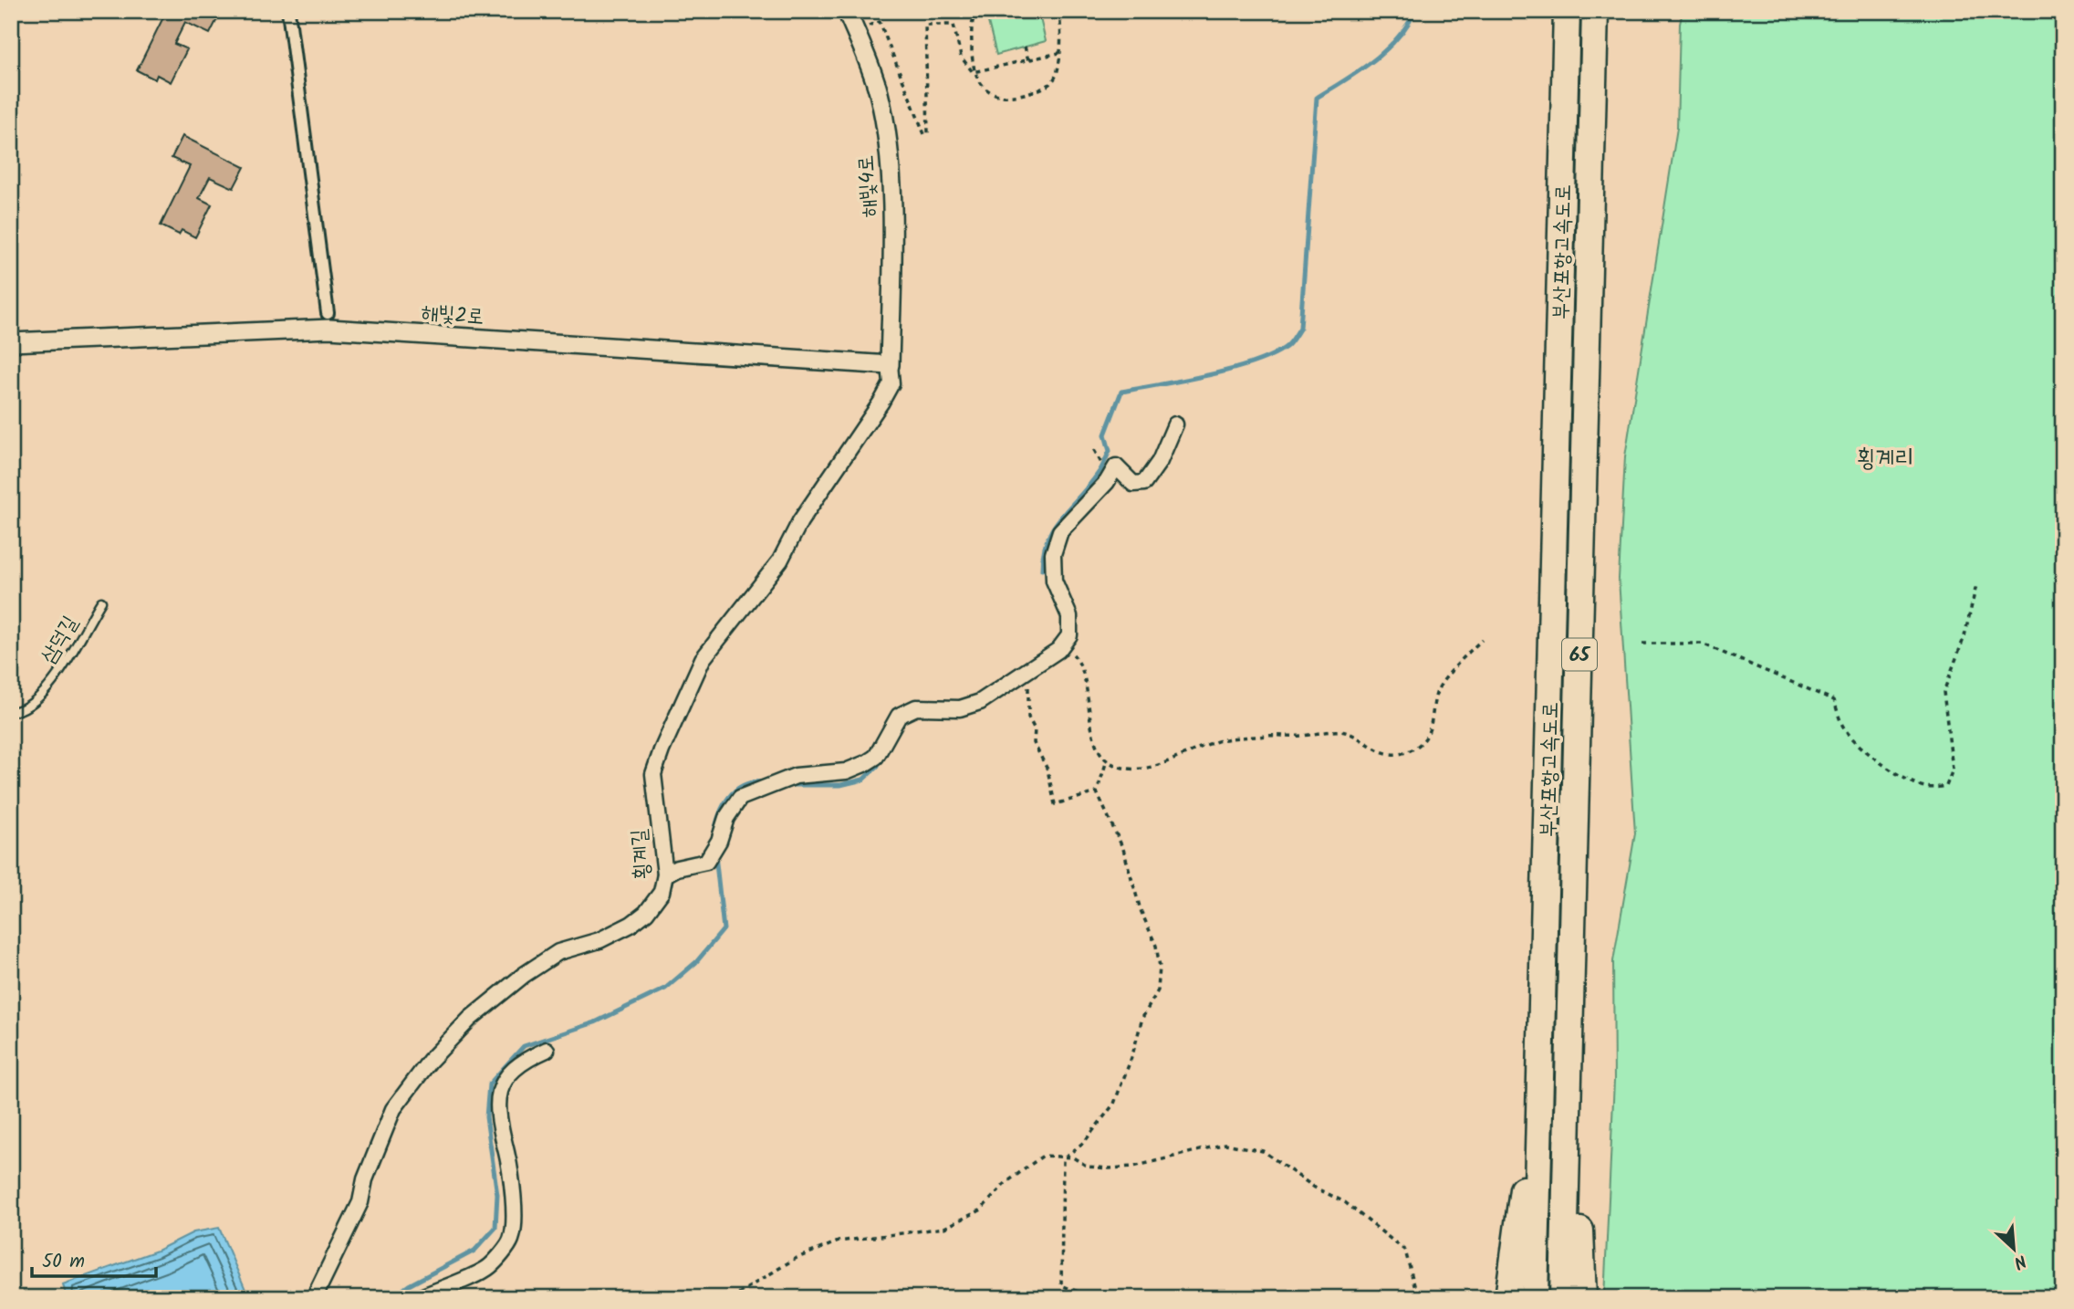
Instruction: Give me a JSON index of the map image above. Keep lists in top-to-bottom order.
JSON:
{
  "streets": {
    "highway": ["부산포항고속도로", "65"],
    "street": ["해빛4로", "해빛2로", "횡계길"],
    "lane": ["삼덕길"]
  },
  "crossings": [
    ["해빛4로", "해빛2로"],
    ["해빛4로", "횡계길"],
    ["해빛2로", "횡계길"]
  ],
  "districts": ["횡계리"],
  "scale_bar": "50 m",
  "north": "bottom right"
}
